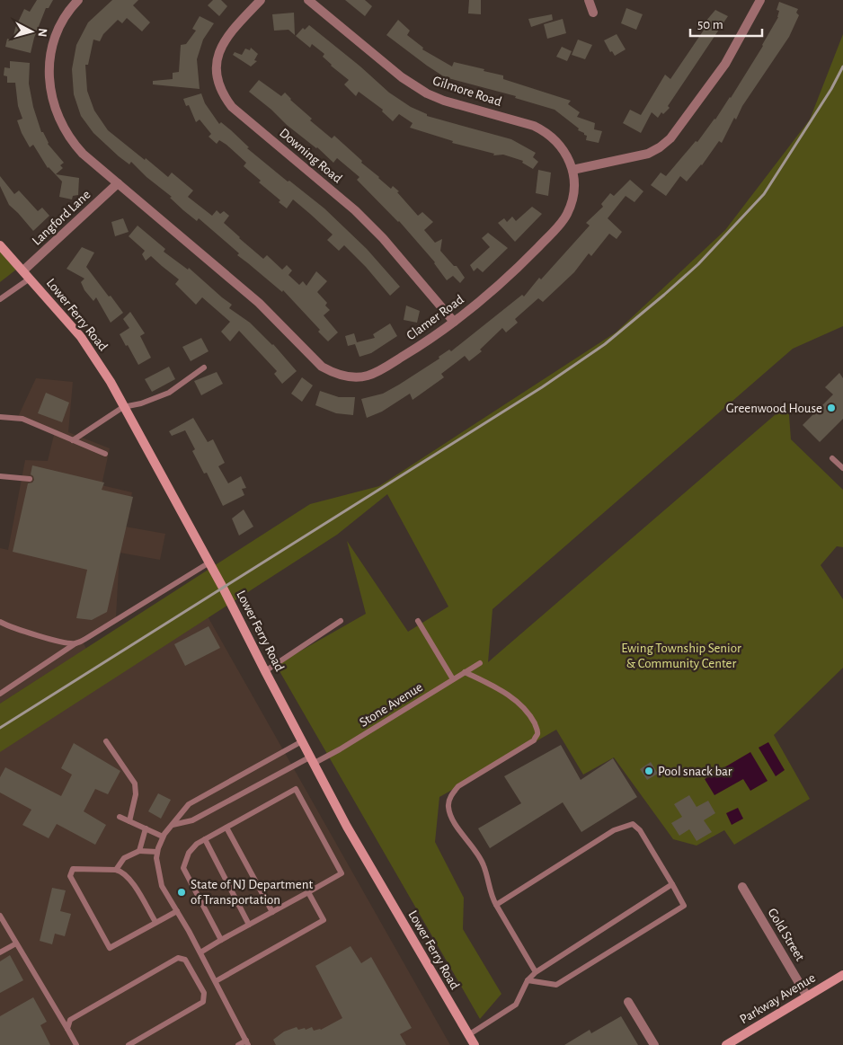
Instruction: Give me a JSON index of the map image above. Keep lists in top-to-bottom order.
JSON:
{
  "streets": {
    "street": [
      "Gilmore Road",
      "Downing Road",
      "Langford Lane",
      "Lower Ferry Road",
      "Clamer Road",
      "Gold Street",
      "Parkway Avenue"
    ],
    "lane": ["Stone Avenue"]
  },
  "crossings": [
    ["Gilmore Road", "Clamer Road"],
    ["Downing Road", "Clamer Road"],
    ["Langford Lane", "Lower Ferry Road"],
    ["Langford Lane", "Clamer Road"],
    ["Lower Ferry Road", "Stone Avenue"],
    ["Gold Street", "Parkway Avenue"]
  ],
  "parks": ["Ewing Township Senior & Community Center"],
  "places": ["Greenwood House", "Pool snack bar", "State of NJ Department of Transportation"],
  "scale_bar": "50 m",
  "north": "right"
}
